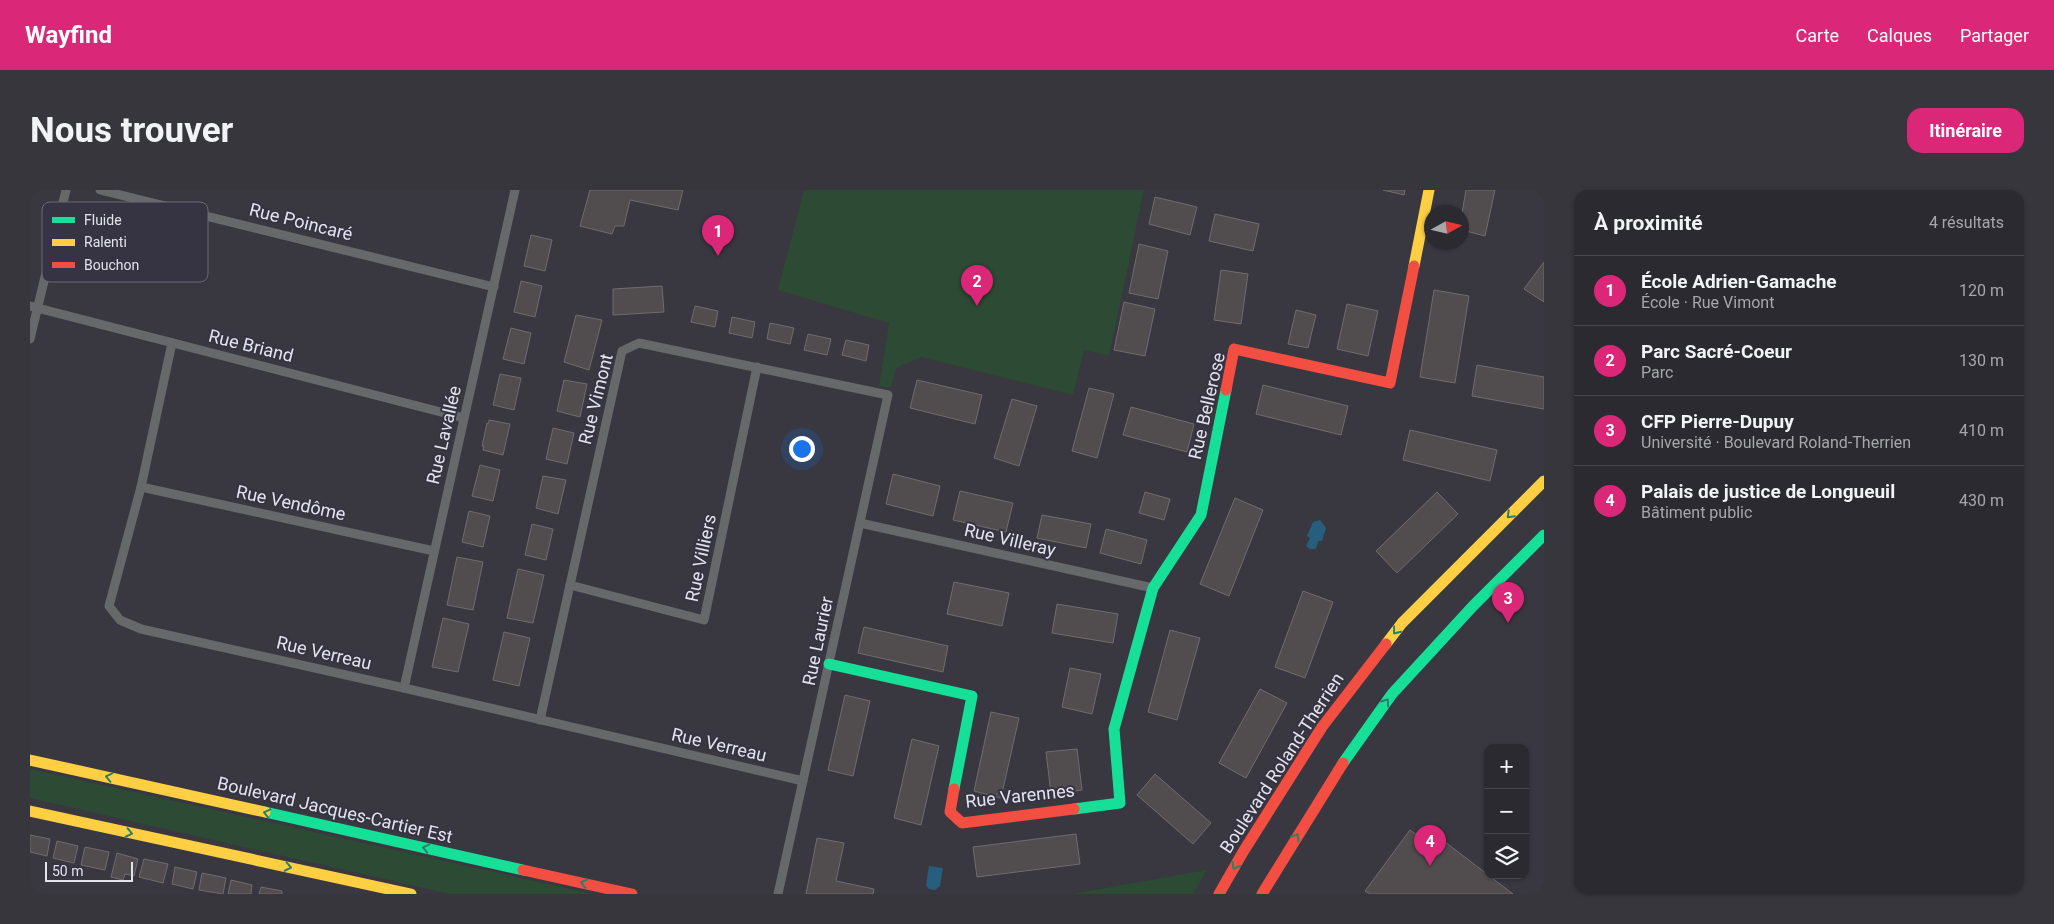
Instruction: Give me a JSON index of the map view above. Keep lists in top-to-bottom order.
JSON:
{
  "streets": {
    "main road": [
      "Rue Bellerose",
      "Boulevard Roland-Therrien",
      "Rue Varennes",
      "Boulevard Jacques-Cartier Est"
    ],
    "street": [
      "Rue Poincaré",
      "Rue Briand",
      "Rue Vimont",
      "Rue Lavallée",
      "Rue Vendôme",
      "Rue Villeray",
      "Rue Villiers",
      "Rue Laurier",
      "Rue Verreau"
    ]
  },
  "crossings": [
    ["Rue Poincaré", "Rue Lavallée"],
    ["Rue Briand", "Rue Lavallée"],
    ["Rue Briand", "Rue Verreau"],
    ["Rue Vimont", "Rue Villiers"],
    ["Rue Vimont", "Rue Laurier"],
    ["Rue Vimont", "Rue Verreau"],
    ["Rue Bellerose", "Rue Villeray"],
    ["Rue Bellerose", "Rue Varennes"],
    ["Rue Lavallée", "Rue Vendôme"],
    ["Rue Lavallée", "Rue Verreau"],
    ["Rue Vendôme", "Rue Verreau"],
    ["Rue Villeray", "Rue Laurier"],
    ["Rue Laurier", "Rue Verreau"],
    ["Rue Laurier", "Rue Varennes"]
  ],
  "legend": ["Fluide", "Ralenti", "Bouchon"],
  "scale_bar": "50 m",
  "north": "right",
  "page": {
    "header": "Wayfind",
    "nav": ["Carte", "Calques", "Partager"],
    "buttons": "Itinéraire",
    "title": "Nous trouver",
    "heading": ["À proximité", "4 résultats"],
    "pins": [
      "1",
      "2",
      "3",
      "4"
    ],
    "list": [
      {
        "mark": "1",
        "name": "École Adrien-Gamache",
        "note": "École · Rue Vimont",
        "value": "120 m"
      },
      {
        "mark": "2",
        "name": "Parc Sacré-Coeur",
        "note": "Parc",
        "value": "130 m"
      },
      {
        "mark": "3",
        "name": "CFP Pierre-Dupuy",
        "note": "Université · Boulevard Roland-Therrien",
        "value": "410 m"
      },
      {
        "mark": "4",
        "name": "Palais de justice de Longueuil",
        "note": "Bâtiment public",
        "value": "430 m"
      }
    ],
    "map_buttons": ["+", "−"],
    "scale": "50 m"
  }
}
